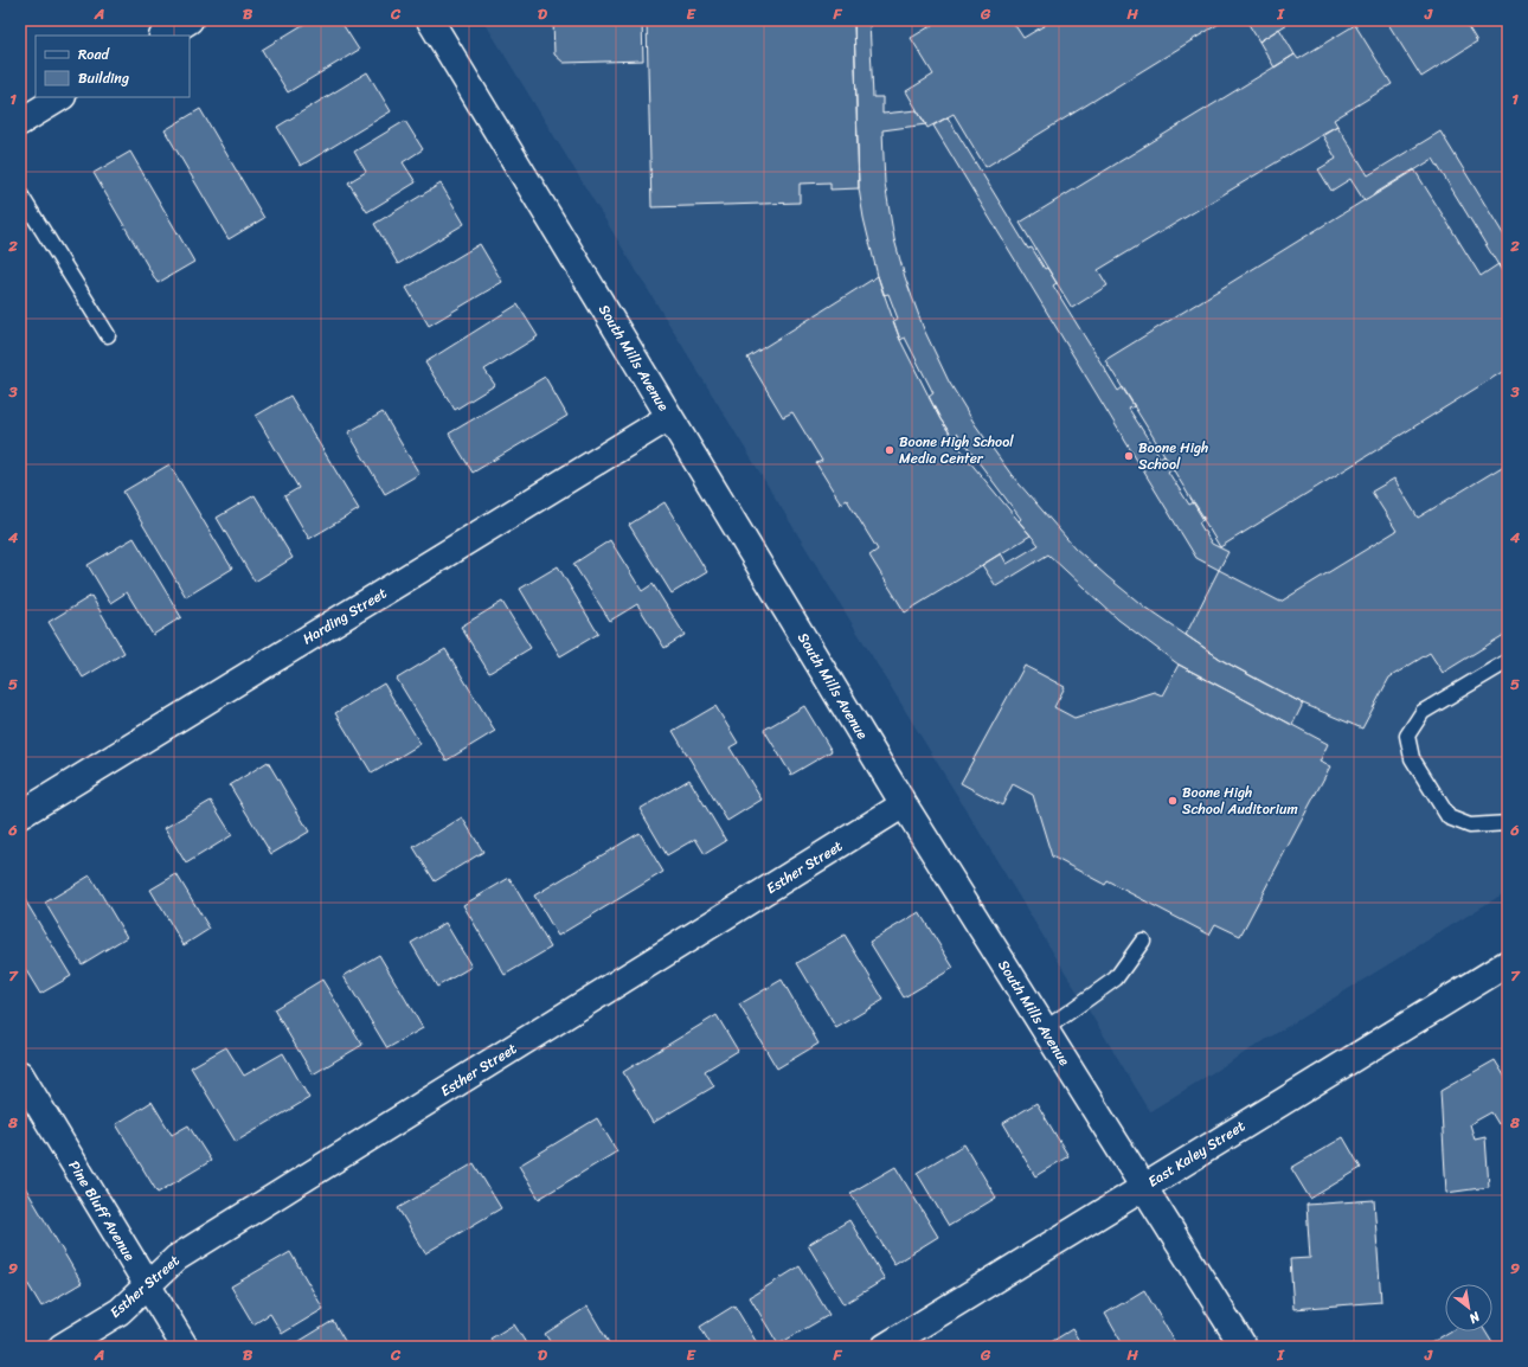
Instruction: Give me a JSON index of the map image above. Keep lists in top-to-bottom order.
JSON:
{
  "streets": {
    "street": [
      "South Mills Avenue",
      "Harding Street",
      "Esther Street",
      "East Kaley Street",
      "Pine Bluff Avenue"
    ]
  },
  "crossings": [
    ["South Mills Avenue", "Harding Street"],
    ["South Mills Avenue", "Esther Street"],
    ["South Mills Avenue", "East Kaley Street"],
    ["Esther Street", "Pine Bluff Avenue"]
  ],
  "places": ["Boone High School Media Center", "Boone High School", "Boone High School Auditorium"],
  "legend": ["Road", "Building"],
  "north": "bottom right",
  "grid": {
    "columns": [
      "A",
      "B",
      "C",
      "D",
      "E",
      "F",
      "G",
      "H",
      "I",
      "J"
    ],
    "rows": [
      "1",
      "2",
      "3",
      "4",
      "5",
      "6",
      "7",
      "8",
      "9"
    ]
  }
}
